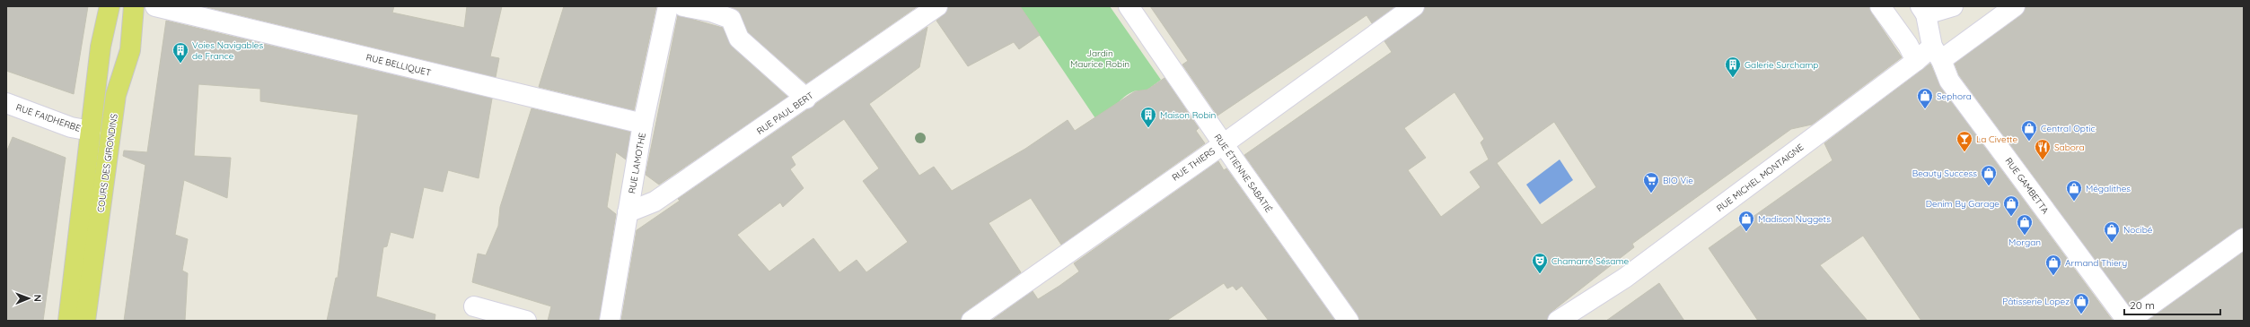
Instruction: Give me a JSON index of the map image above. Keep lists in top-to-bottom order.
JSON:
{
  "streets": {
    "main road": ["COURS DES GIRONDINS"],
    "street": [
      "RUE BELLIQUET",
      "RUE PAUL BERT",
      "RUE FAIDHERBE",
      "RUE LAMOTHE",
      "RUE THIERS",
      "RUE ÉTIENNE SABATIÉ",
      "RUE MICHEL MONTAIGNE",
      "RUE GAMBETTA"
    ]
  },
  "crossings": [
    ["RUE BELLIQUET", "RUE LAMOTHE"],
    ["RUE PAUL BERT", "RUE LAMOTHE"],
    ["RUE FAIDHERBE", "COURS DES GIRONDINS"],
    ["RUE THIERS", "RUE ÉTIENNE SABATIÉ"],
    ["RUE MICHEL MONTAIGNE", "RUE GAMBETTA"]
  ],
  "parks": ["Jardin Maurice Robin"],
  "places": {
    "building": ["Voies Navigables de France", "Galerie Surchamp", "Maison Robin"],
    "shop": [
      "Sephora",
      "Central Optic",
      "Beauty Success",
      "Mégalithes",
      "Denim By Garage",
      "Madison Nuggets",
      "Morgan",
      "Nocibé",
      "Armand Thiery",
      "Pâtisserie Lopez"
    ],
    "bar": ["La Civette"],
    "restaurant": ["Sabora"],
    "supermarket": ["BIO Vie"],
    "theatre": ["Chamarré Sésame"]
  },
  "scale_bar": "20 m",
  "north": "right"
}
